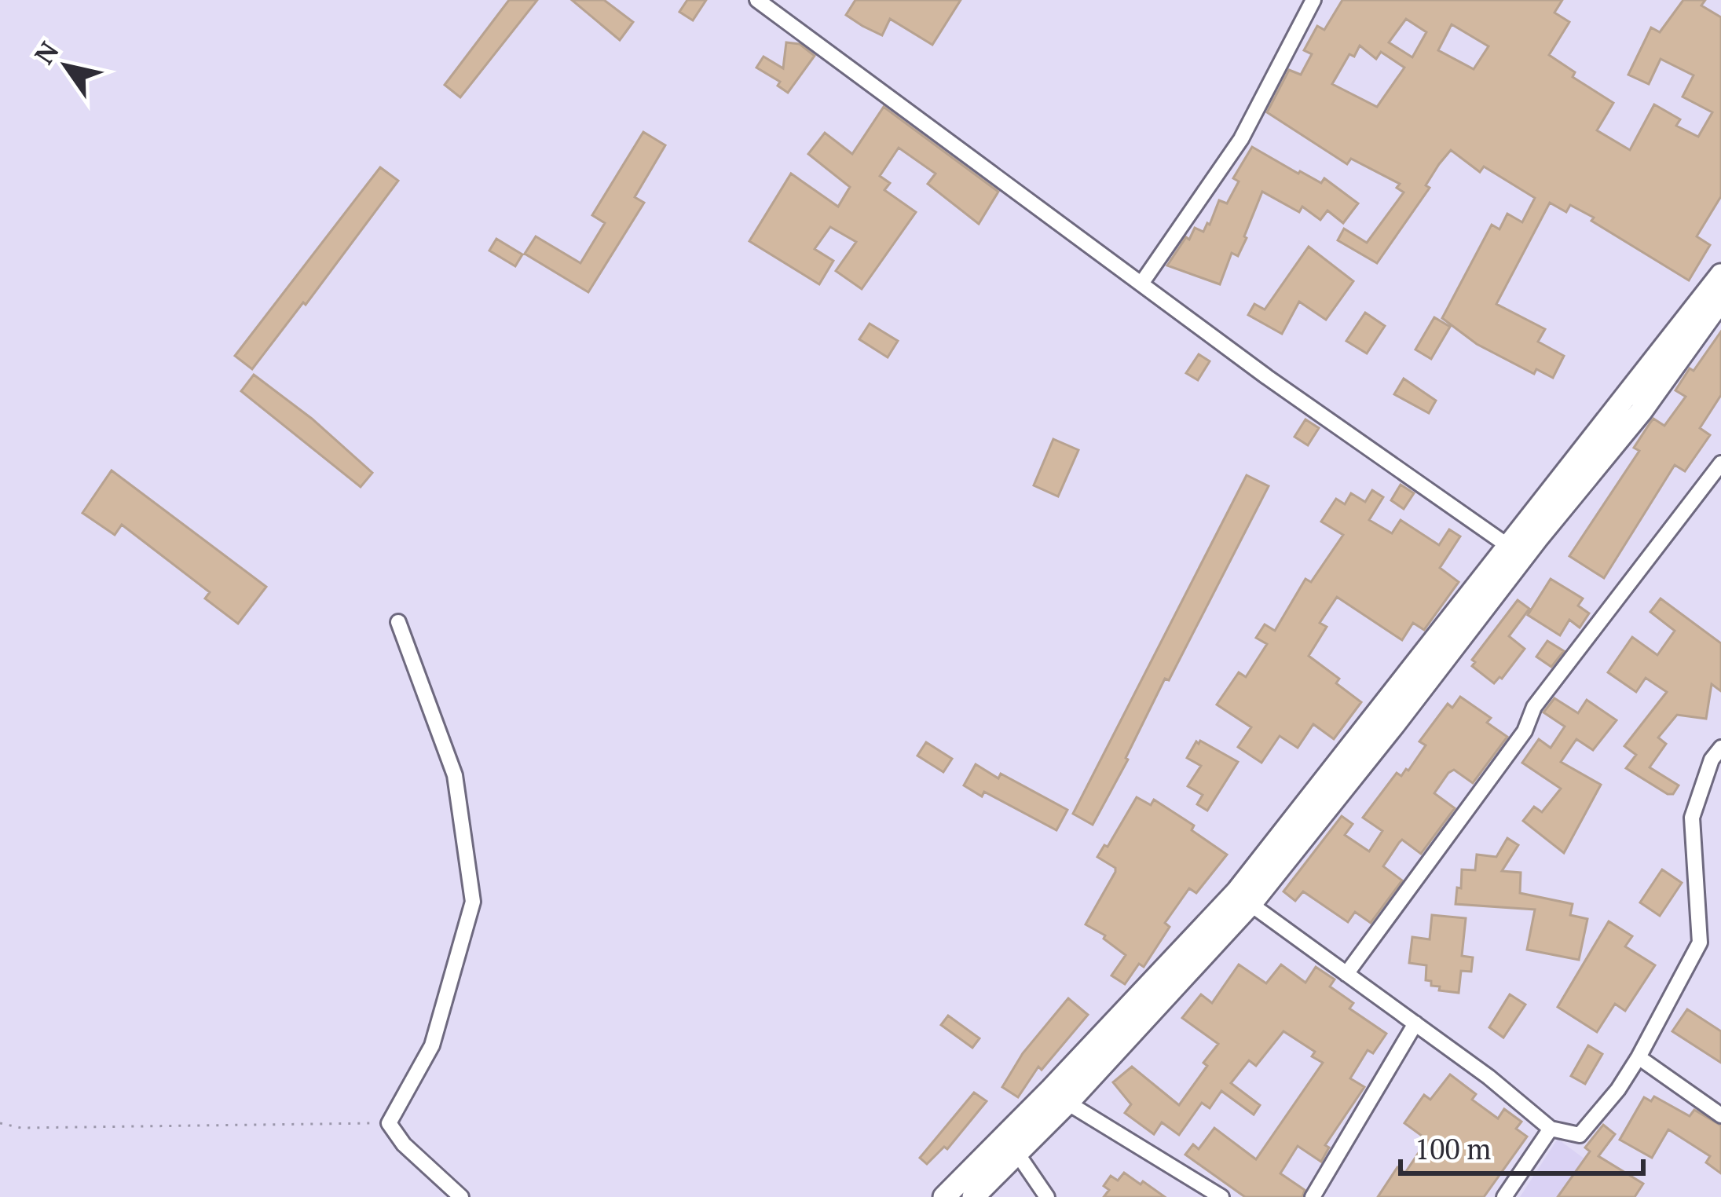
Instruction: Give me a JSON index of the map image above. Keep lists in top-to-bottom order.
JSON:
{
  "scale_bar": "100 m",
  "north": "top left"
}
